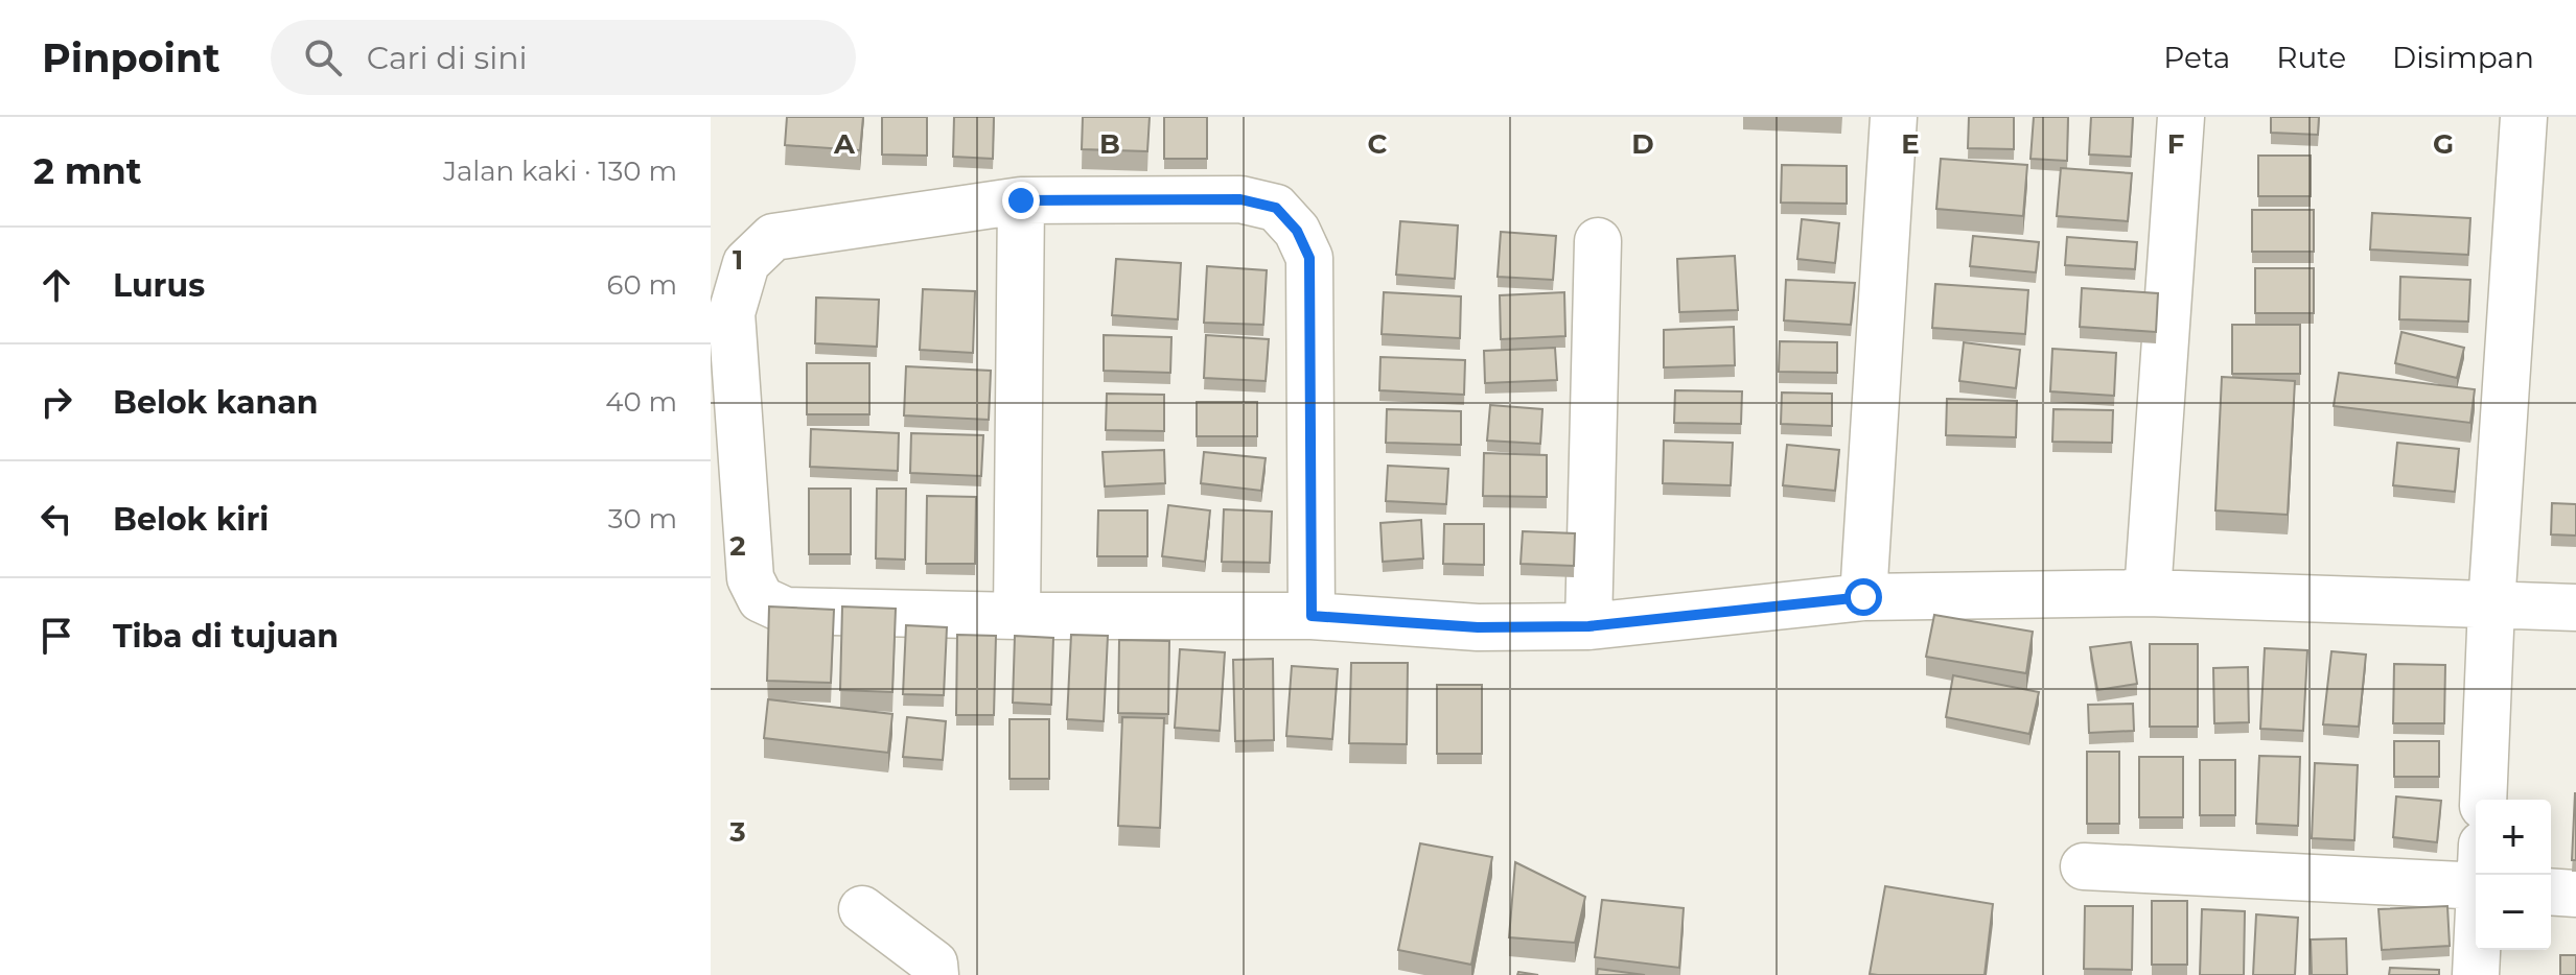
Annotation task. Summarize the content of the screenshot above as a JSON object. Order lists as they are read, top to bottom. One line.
{"page":{"header":"Pinpoint","search":"Cari di sini","nav":["Peta","Rute","Disimpan"],"heading":["2 mnt","Jalan kaki · 130 m"],"list":[["Lurus","60 m"],["Belok kanan","40 m"],["Belok kiri","30 m"],"Tiba di tujuan"],"map_buttons":["+","−"]},"grid":{"columns":["A","B","C","D","E","F","G"],"rows":["1","2","3"]}}
